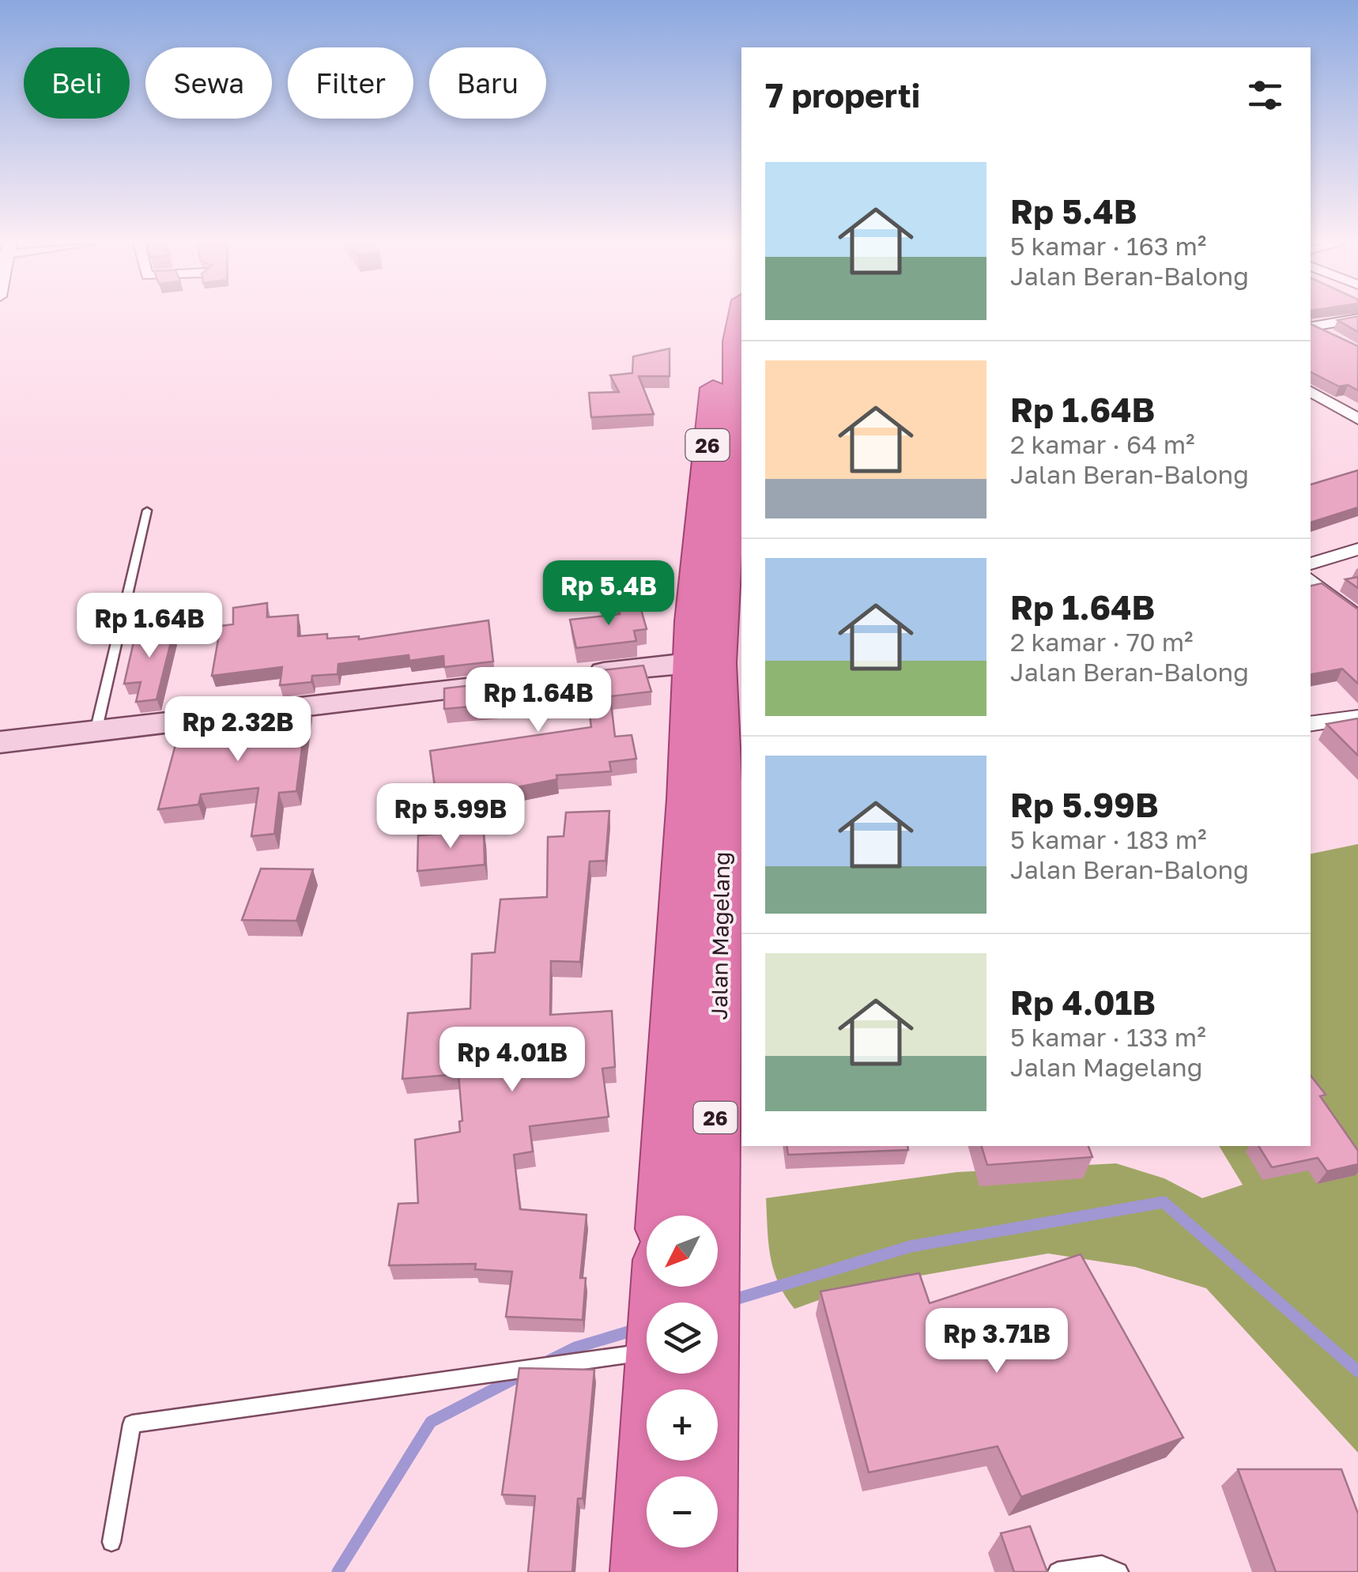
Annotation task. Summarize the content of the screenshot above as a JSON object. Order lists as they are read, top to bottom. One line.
{"streets":{"highway":["26","Jalan Magelang"]},"north":"bottom left","page":{"chip":["Beli","Sewa","Filter","Baru"],"heading":"7 properti","list":[{"name":"Rp 5.4B","note":"5 kamar · 163 m² · Jalan Beran-Balong"},{"name":"Rp 1.64B","note":"2 kamar · 64 m² · Jalan Beran-Balong"},{"name":"Rp 1.64B","note":"2 kamar · 70 m² · Jalan Beran-Balong"},{"name":"Rp 5.99B","note":"5 kamar · 183 m² · Jalan Beran-Balong"},{"name":"Rp 4.01B","note":"5 kamar · 133 m² · Jalan Magelang"}],"price":["Rp 5.4B","Rp 1.64B","Rp 1.64B","Rp 2.32B","Rp 5.99B","Rp 4.01B","Rp 3.71B"],"map_buttons":["+","−"]}}
